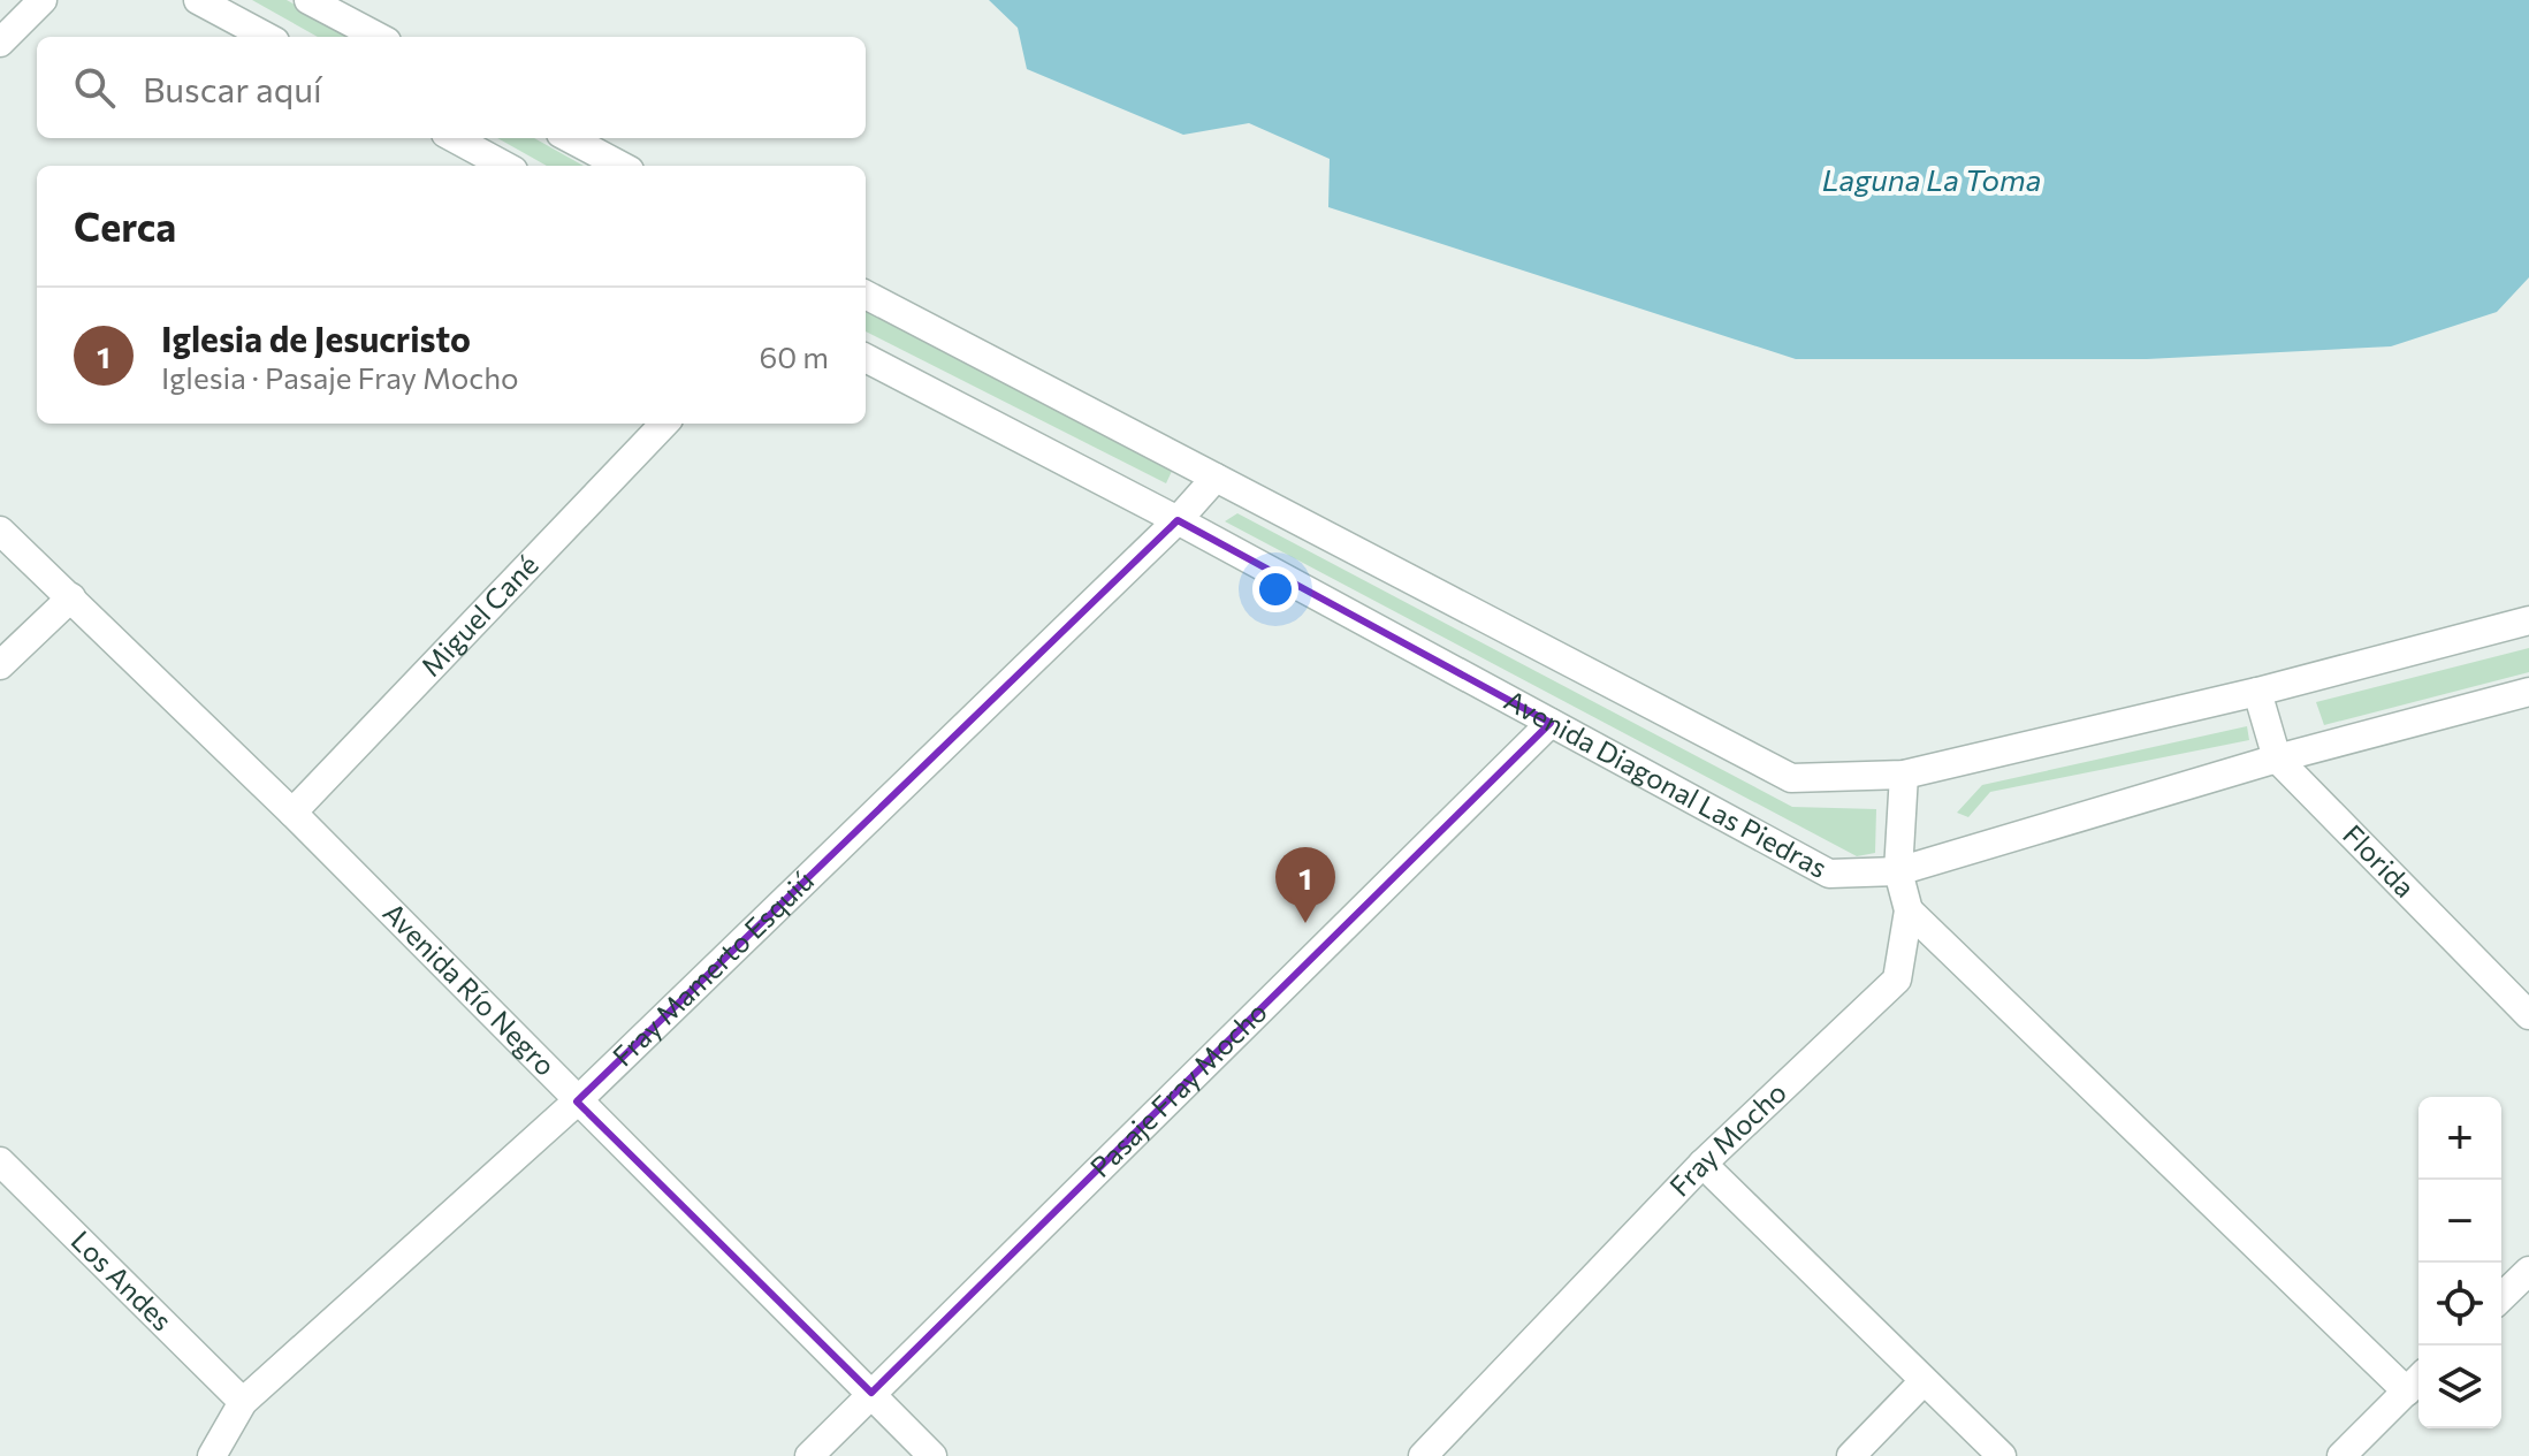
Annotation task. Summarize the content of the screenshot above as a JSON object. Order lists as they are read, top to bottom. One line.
{"streets":{"street":["Miguel Cané","Avenida Diagonal Las Piedras","Florida","Fray Mamerto Esquiú","Avenida Río Negro","Pasaje Fray Mocho","Fray Mocho","Los Andes"]},"crossings":[["Miguel Cané","Avenida Río Negro"],["Avenida Diagonal Las Piedras","Florida"],["Avenida Diagonal Las Piedras","Fray Mamerto Esquiú"],["Avenida Diagonal Las Piedras","Pasaje Fray Mocho"],["Avenida Diagonal Las Piedras","Fray Mocho"],["Fray Mamerto Esquiú","Avenida Río Negro"],["Fray Mamerto Esquiú","Los Andes"],["Avenida Río Negro","Pasaje Fray Mocho"]],"water":["Laguna La Toma"],"page":{"search":"Buscar aquí","heading":"Cerca","list":[{"mark":"1","name":"Iglesia de Jesucristo","note":"Iglesia · Pasaje Fray Mocho","value":"60 m"}],"pins":"1","map_buttons":["+","−"]}}
